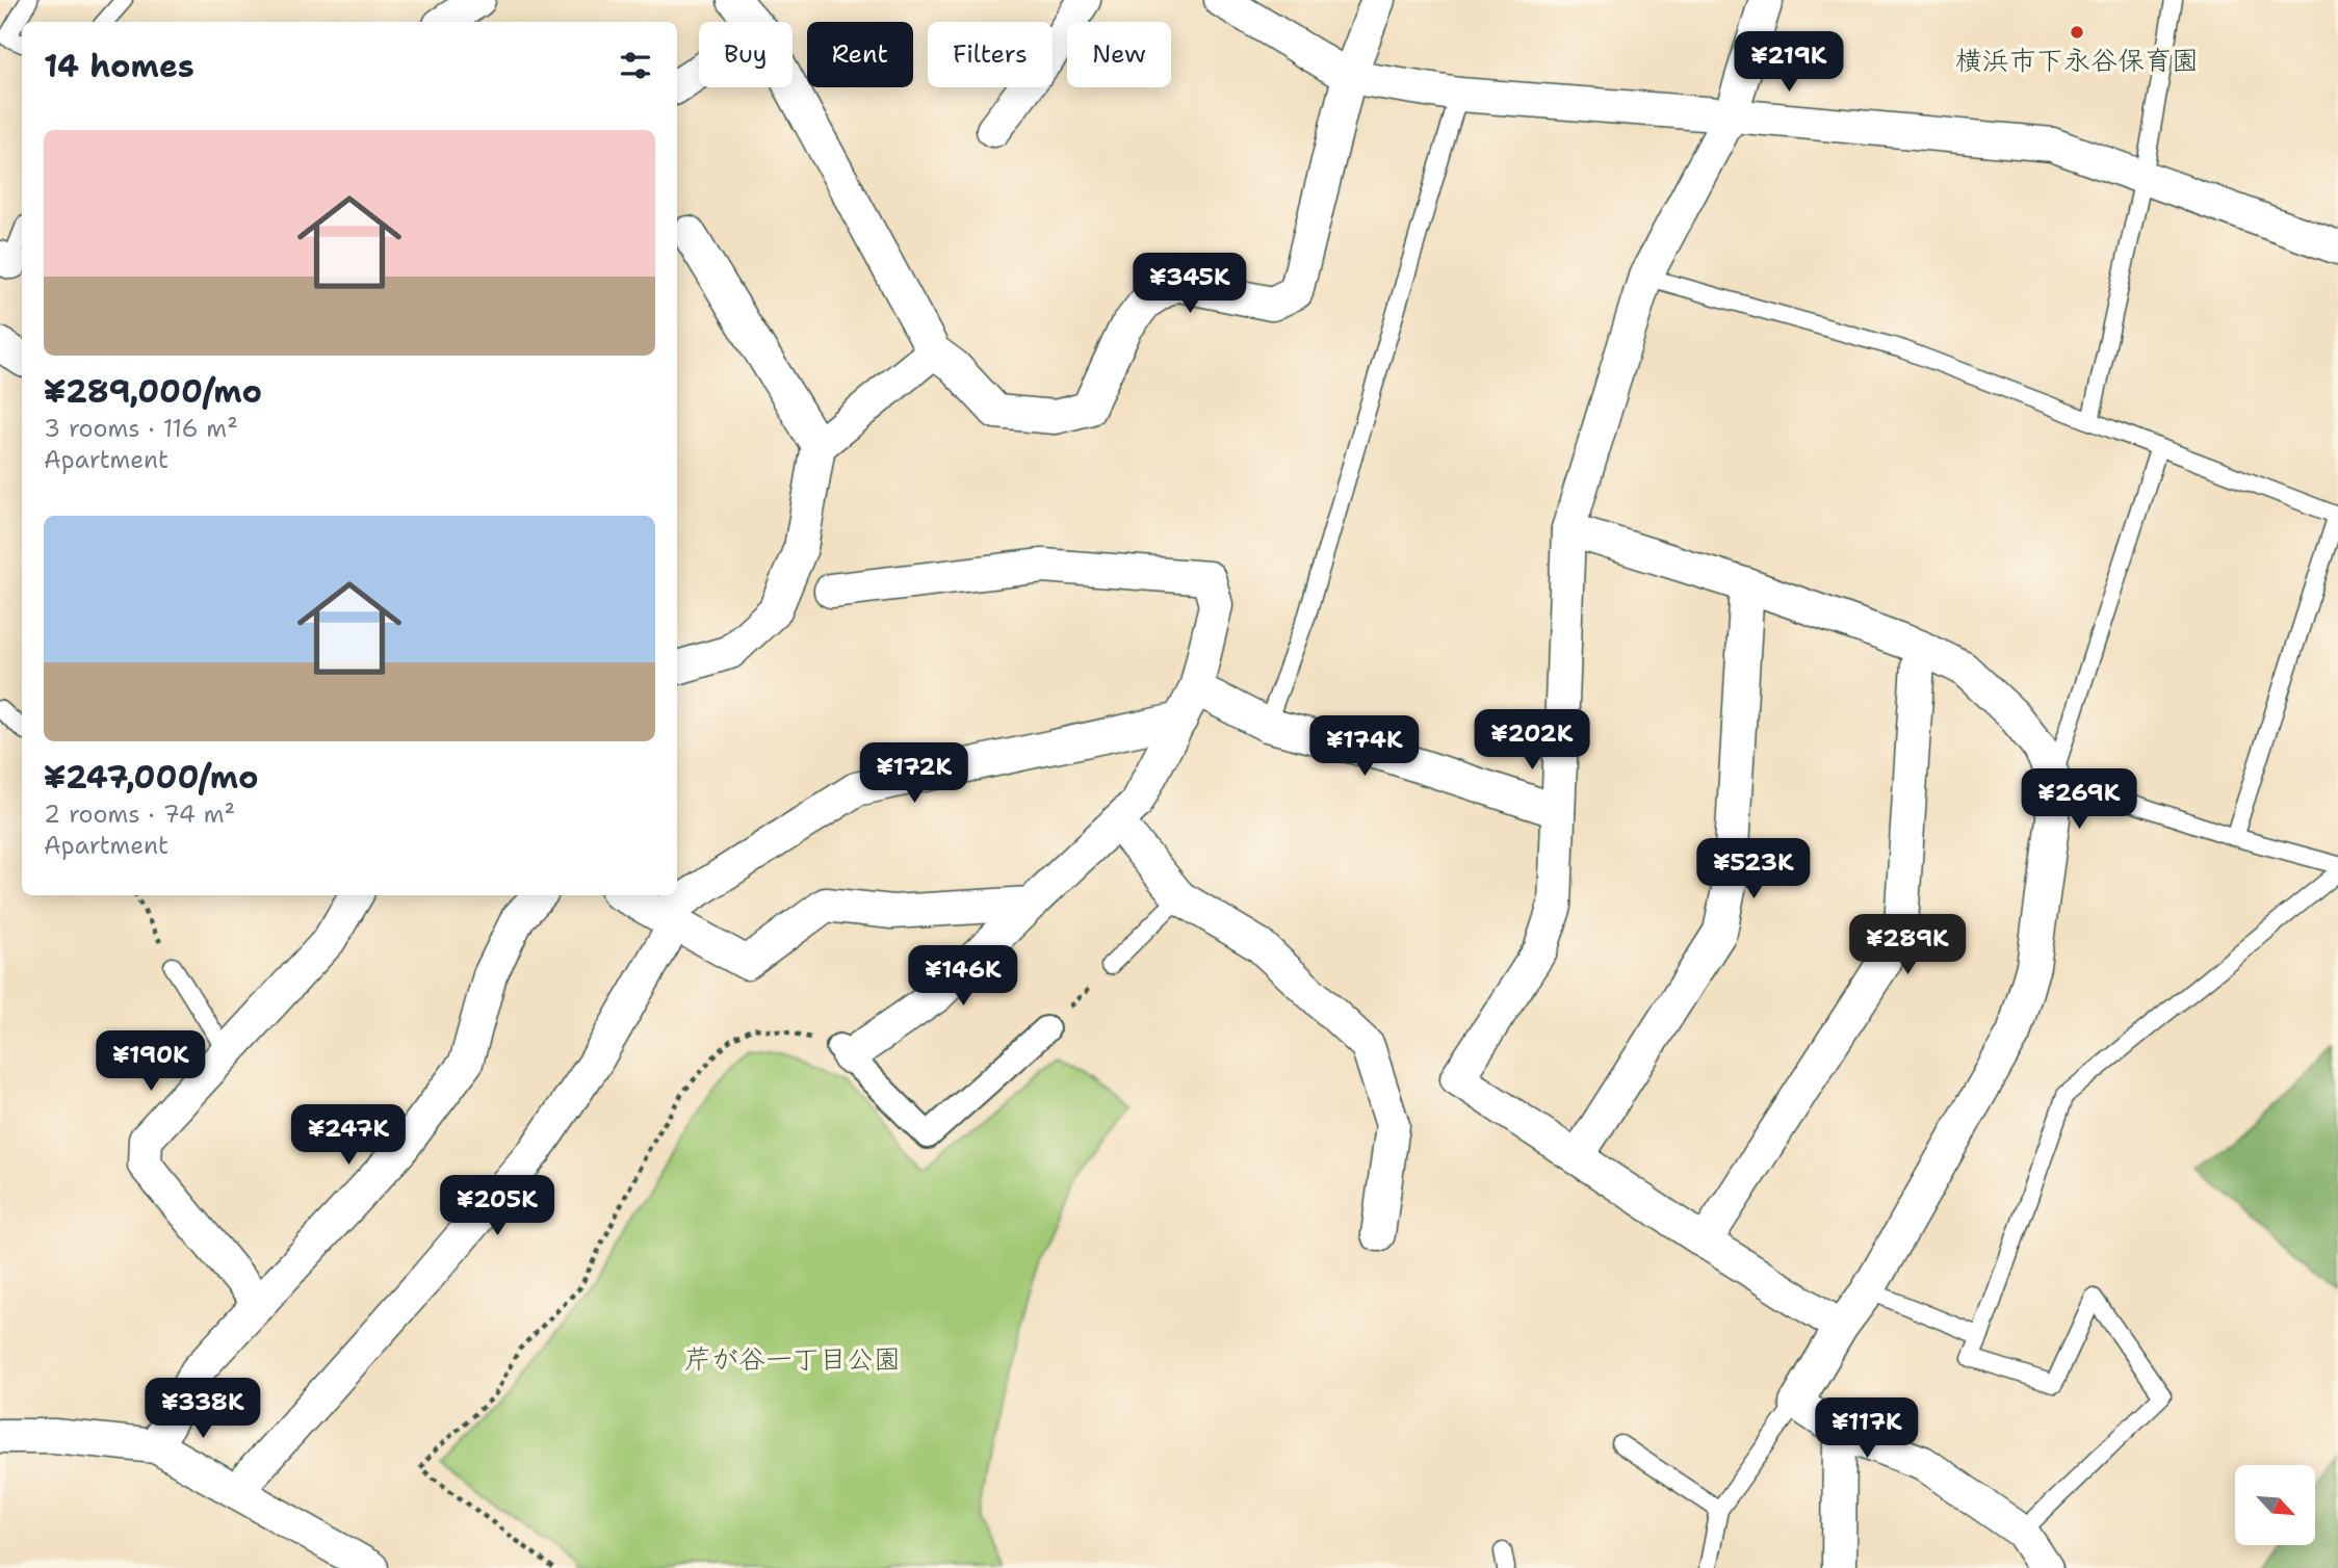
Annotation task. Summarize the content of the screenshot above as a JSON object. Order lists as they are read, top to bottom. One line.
{"parks":["芹が谷一丁目公園"],"places":["横浜市下永谷保育園"],"north":"bottom right","page":{"chip":["Buy","Rent","Filters","New"],"heading":"14 homes","price":["¥219K","¥345K","¥202K","¥174K","¥172K","¥269K","¥523K","¥289K","¥146K","¥190K","¥247K","¥205K","¥338K","¥117K"],"list":[{"name":"¥289,000/mo","note":"3 rooms · 116 m² · Apartment"},{"name":"¥247,000/mo","note":"2 rooms · 74 m² · Apartment"}]}}
